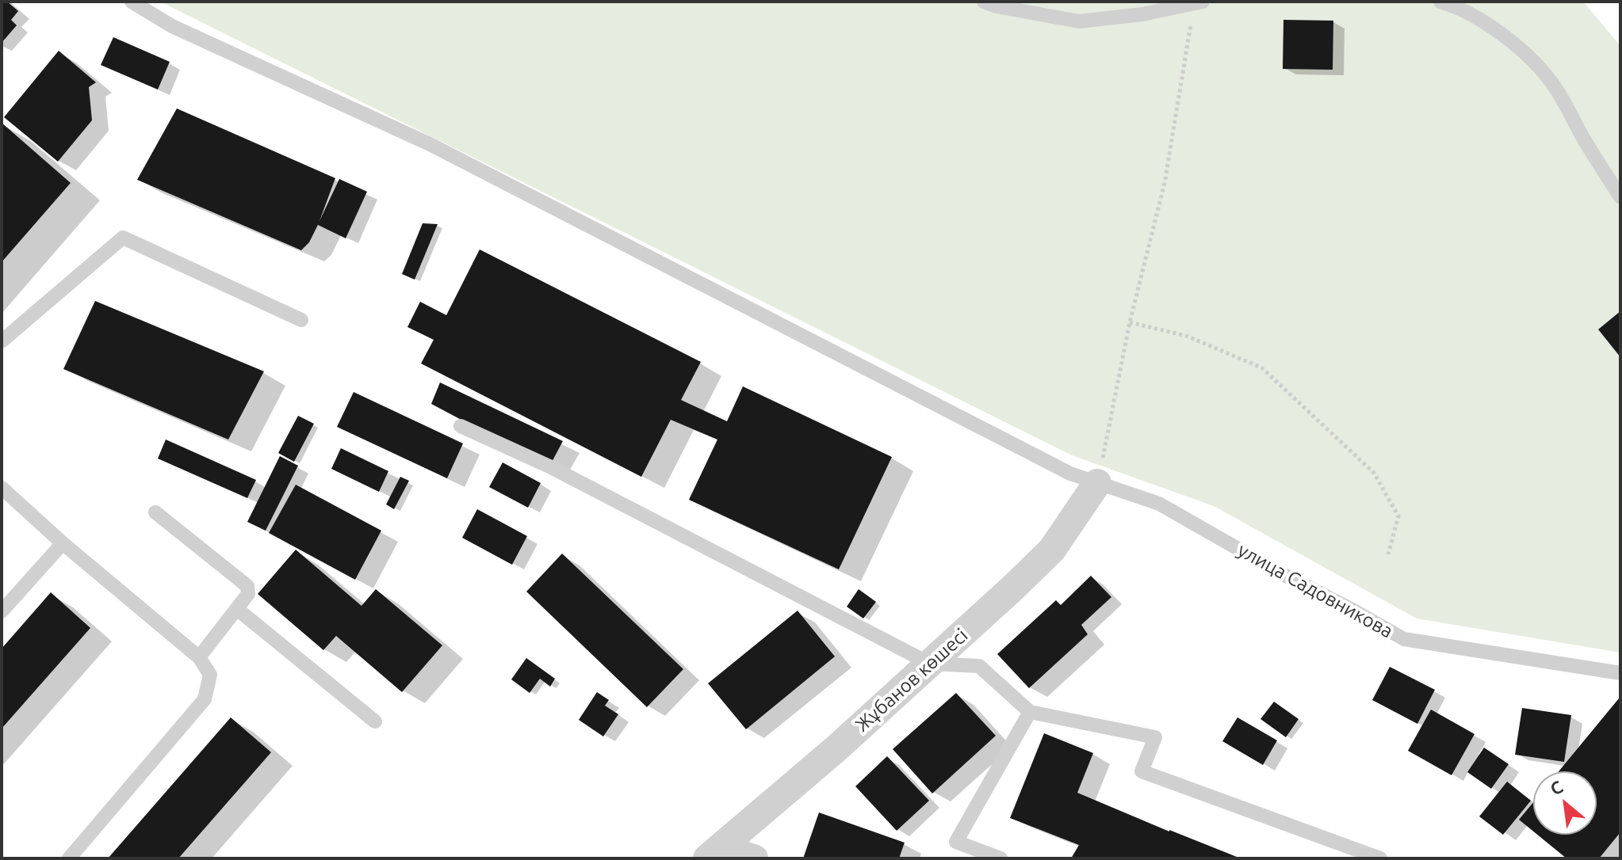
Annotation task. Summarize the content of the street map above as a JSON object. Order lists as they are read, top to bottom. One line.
{"streets":{"street":["Жұбанов көшесі"],"lane":["улица Садовникова"]},"crossings":[["улица Садовникова","Жұбанов көшесі"]],"north":"top left"}
